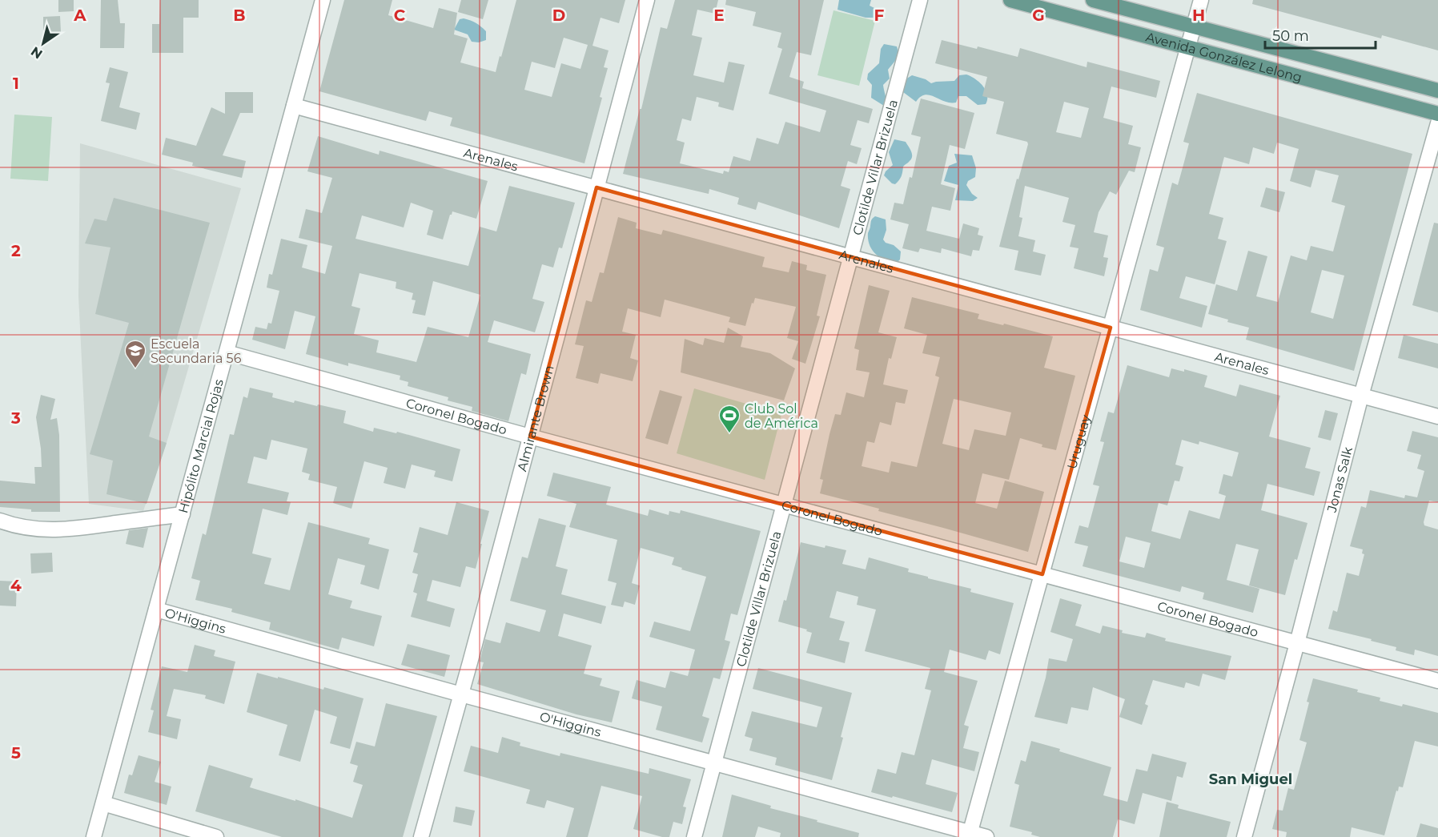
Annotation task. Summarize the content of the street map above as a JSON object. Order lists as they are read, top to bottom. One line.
{"streets":{"main road":["Avenida González Lelong"],"street":["Arenales","Clotilde Villar Brizuela","Coronel Bogado","Almirante Brown","Uruguay","Hipólito Marcial Rojas","Jonas Salk","O'Higgins"]},"crossings":[["Avenida González Lelong","Uruguay"],["Arenales","Clotilde Villar Brizuela"],["Arenales","Almirante Brown"],["Arenales","Uruguay"],["Arenales","Hipólito Marcial Rojas"],["Arenales","Jonas Salk"],["Clotilde Villar Brizuela","Coronel Bogado"],["Clotilde Villar Brizuela","O'Higgins"],["Coronel Bogado","Almirante Brown"],["Coronel Bogado","Uruguay"],["Coronel Bogado","Hipólito Marcial Rojas"],["Coronel Bogado","Jonas Salk"],["Almirante Brown","O'Higgins"],["Uruguay","O'Higgins"],["Hipólito Marcial Rojas","O'Higgins"]],"districts":["San Miguel"],"places":{"school or university":["Escuela Secundaria 56"],"sports":["Club Sol de América"]},"scale_bar":"50 m","north":"bottom left","grid":{"columns":["A","B","C","D","E","F","G","H"],"rows":["1","2","3","4","5"]}}
